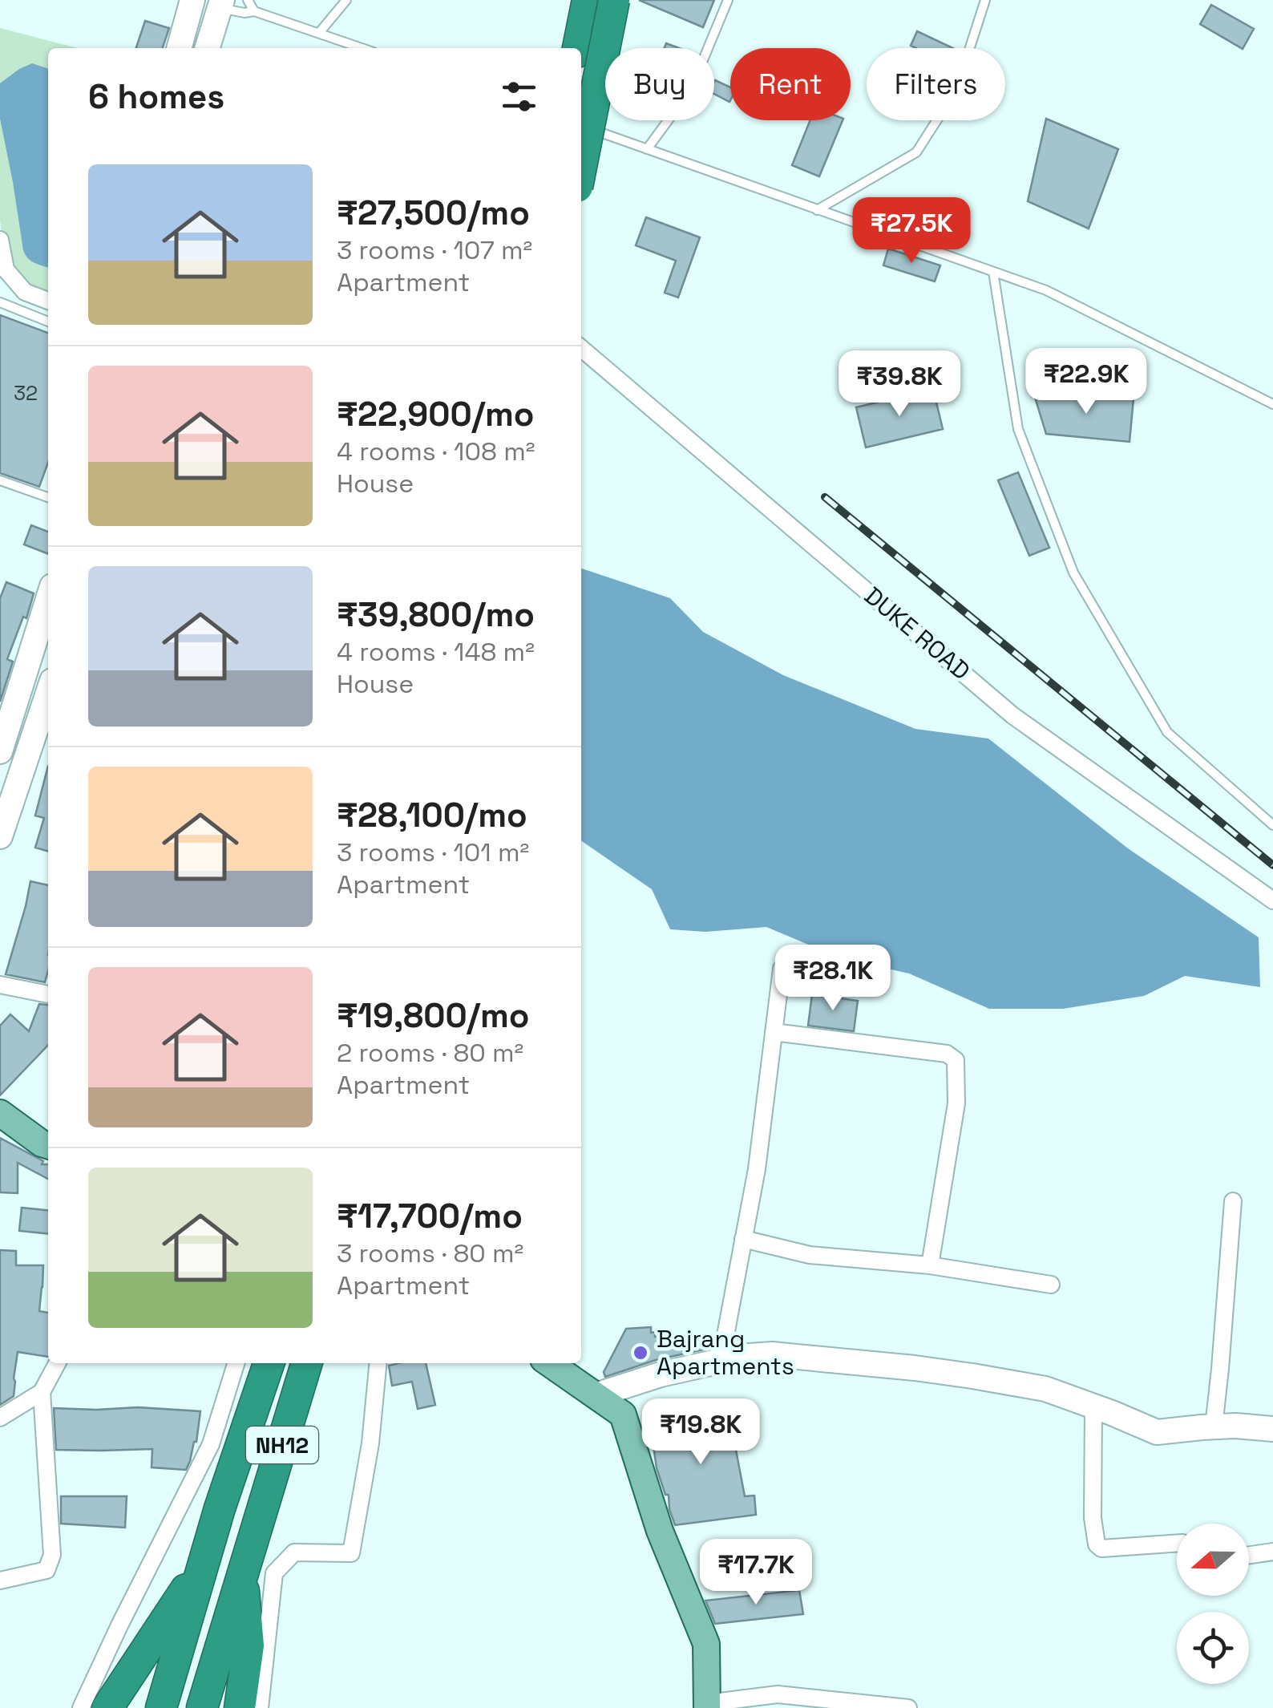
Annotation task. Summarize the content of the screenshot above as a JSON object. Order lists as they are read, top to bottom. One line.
{"streets":{"highway":["NH12"],"street":["DUKE ROAD"]},"places":["Bajrang Apartments"],"house_numbers":["32"],"north":"left","page":{"chip":["Buy","Rent","Filters"],"heading":"6 homes","list":[{"name":"₹27,500/mo","note":"3 rooms · 107 m² · Apartment"},{"name":"₹22,900/mo","note":"4 rooms · 108 m² · House"},{"name":"₹39,800/mo","note":"4 rooms · 148 m² · House"},{"name":"₹28,100/mo","note":"3 rooms · 101 m² · Apartment"},{"name":"₹19,800/mo","note":"2 rooms · 80 m² · Apartment"},{"name":"₹17,700/mo","note":"3 rooms · 80 m² · Apartment"}],"price":["₹27.5K","₹22.9K","₹39.8K","₹28.1K","₹19.8K","₹17.7K"]}}
